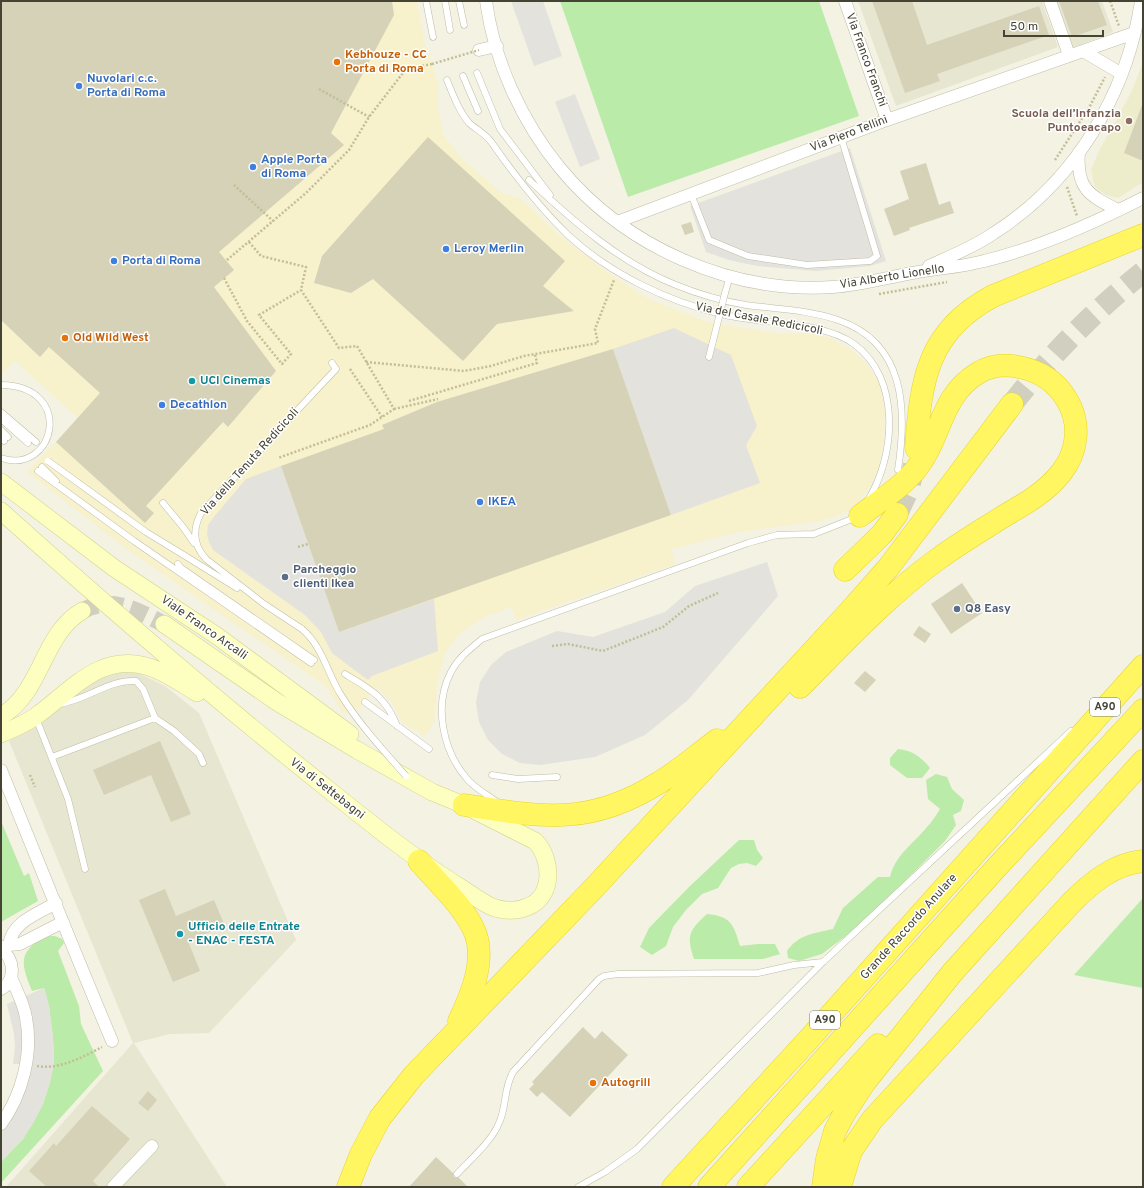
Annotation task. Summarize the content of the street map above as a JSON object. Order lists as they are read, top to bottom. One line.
{"streets":{"highway":["A90","Grande Raccordo Anulare"],"main road":["Viale Franco Arcalli","Via di Settebagni"],"street":["Via Franco Franchi","Via Piero Tellini","Via Alberto Lionello"],"lane":["Via del Casale Redicicoli","Via della Tenuta Redicicoli"]},"crossings":[["Via Franco Franchi","Via Piero Tellini"],["Via Piero Tellini","Via Alberto Lionello"]],"places":["Kebhouze - CC Porta di Roma","Nuvolari c.c. Porta di Roma","Scuola dell’Infanzia Puntoeacapo","Apple Porta di Roma","Leroy Merlin","Porta di Roma","Old Wild West","UCI Cinemas","Decathlon","IKEA","Parcheggio clienti Ikea","Q8 Easy","Ufficio delle Entrate - ENAC - FESTA","Autogrill"],"scale_bar":"50 m"}
